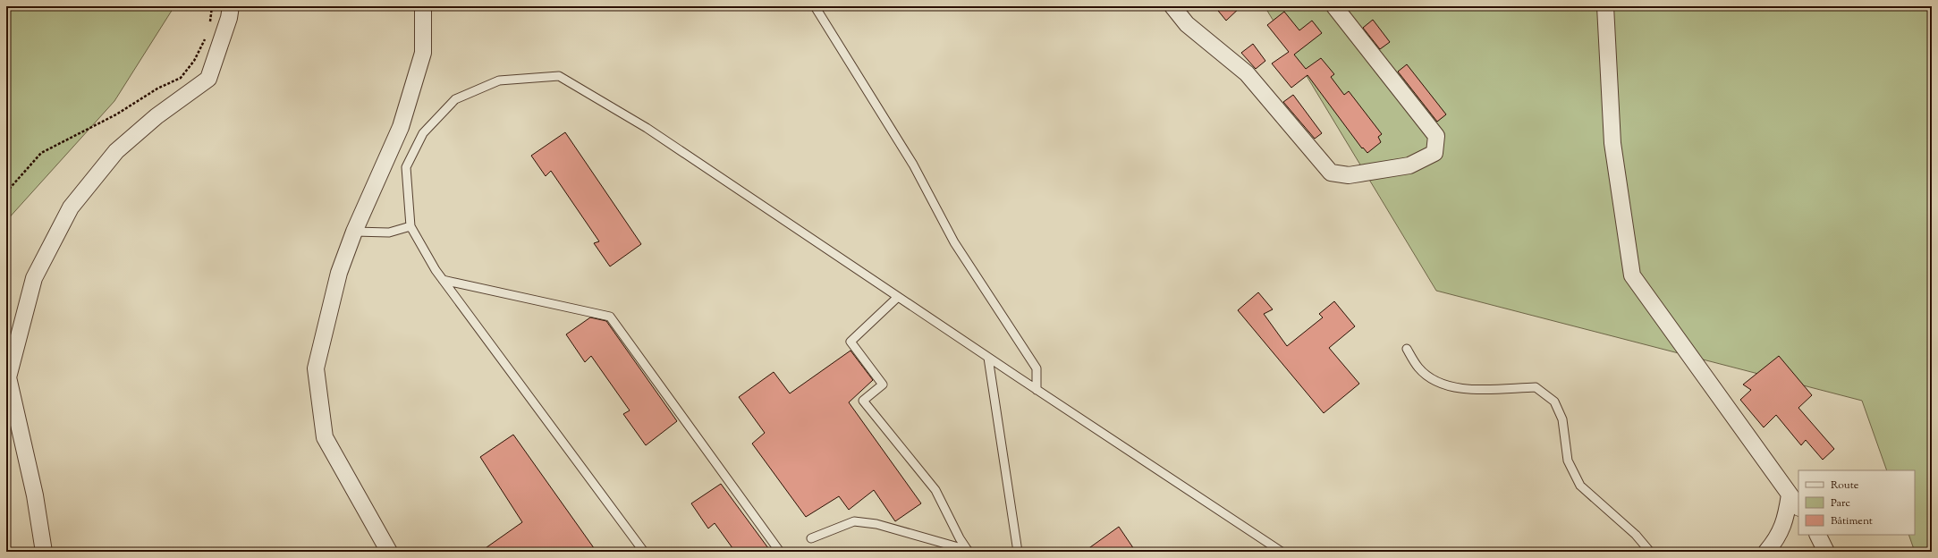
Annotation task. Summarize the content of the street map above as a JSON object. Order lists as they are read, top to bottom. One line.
{"legend":["Route","Parc","Bâtiment"]}
